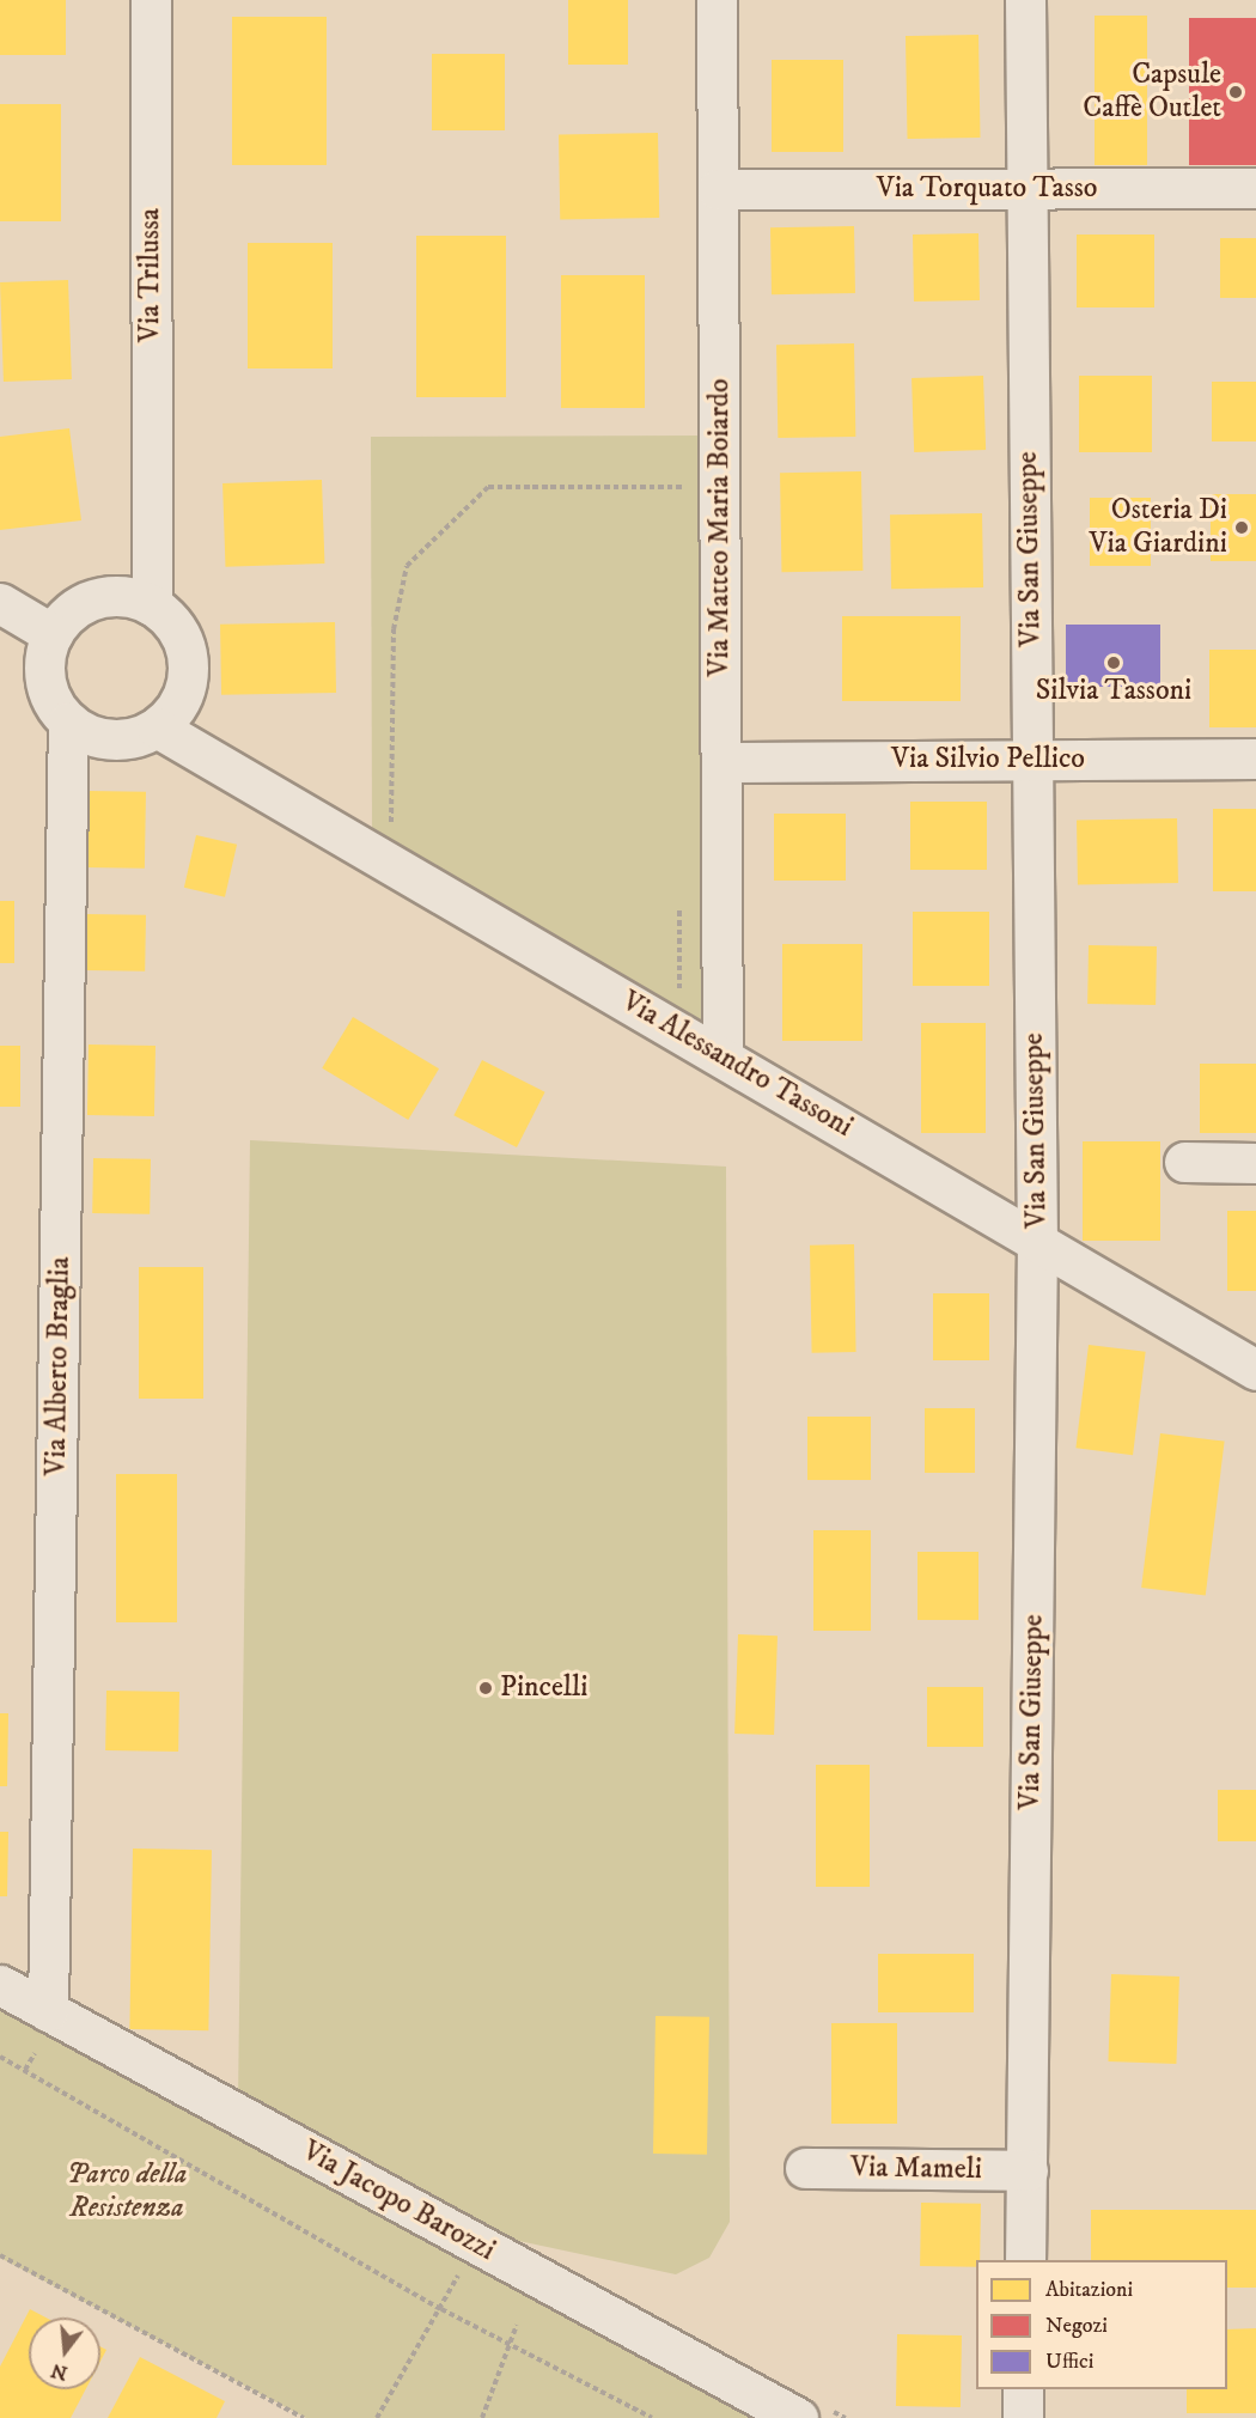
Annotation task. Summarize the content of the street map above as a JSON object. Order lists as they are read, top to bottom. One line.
{"streets":{"street":["Via Torquato Tasso","Via Trilussa","Via Matteo Maria Boiardo","Via San Giuseppe","Via Silvio Pellico","Via Alessandro Tassoni","Via Alberto Braglia","Via Mameli","Via Jacopo Barozzi"]},"crossings":[["Via Torquato Tasso","Via Matteo Maria Boiardo"],["Via Torquato Tasso","Via San Giuseppe"],["Via Trilussa","Via Alessandro Tassoni"],["Via Trilussa","Via Alberto Braglia"],["Via Matteo Maria Boiardo","Via Silvio Pellico"],["Via Matteo Maria Boiardo","Via Alessandro Tassoni"],["Via San Giuseppe","Via Silvio Pellico"],["Via San Giuseppe","Via Alessandro Tassoni"],["Via San Giuseppe","Via Mameli"],["Via Alessandro Tassoni","Via Alberto Braglia"],["Via Alberto Braglia","Via Jacopo Barozzi"]],"parks":["Parco della Resistenza"],"places":["Capsule Caffè Outlet","Osteria Di Via Giardini","Silvia Tassoni","Pincelli"],"legend":["Abitazioni","Negozi","Uffici"],"north":"bottom"}
